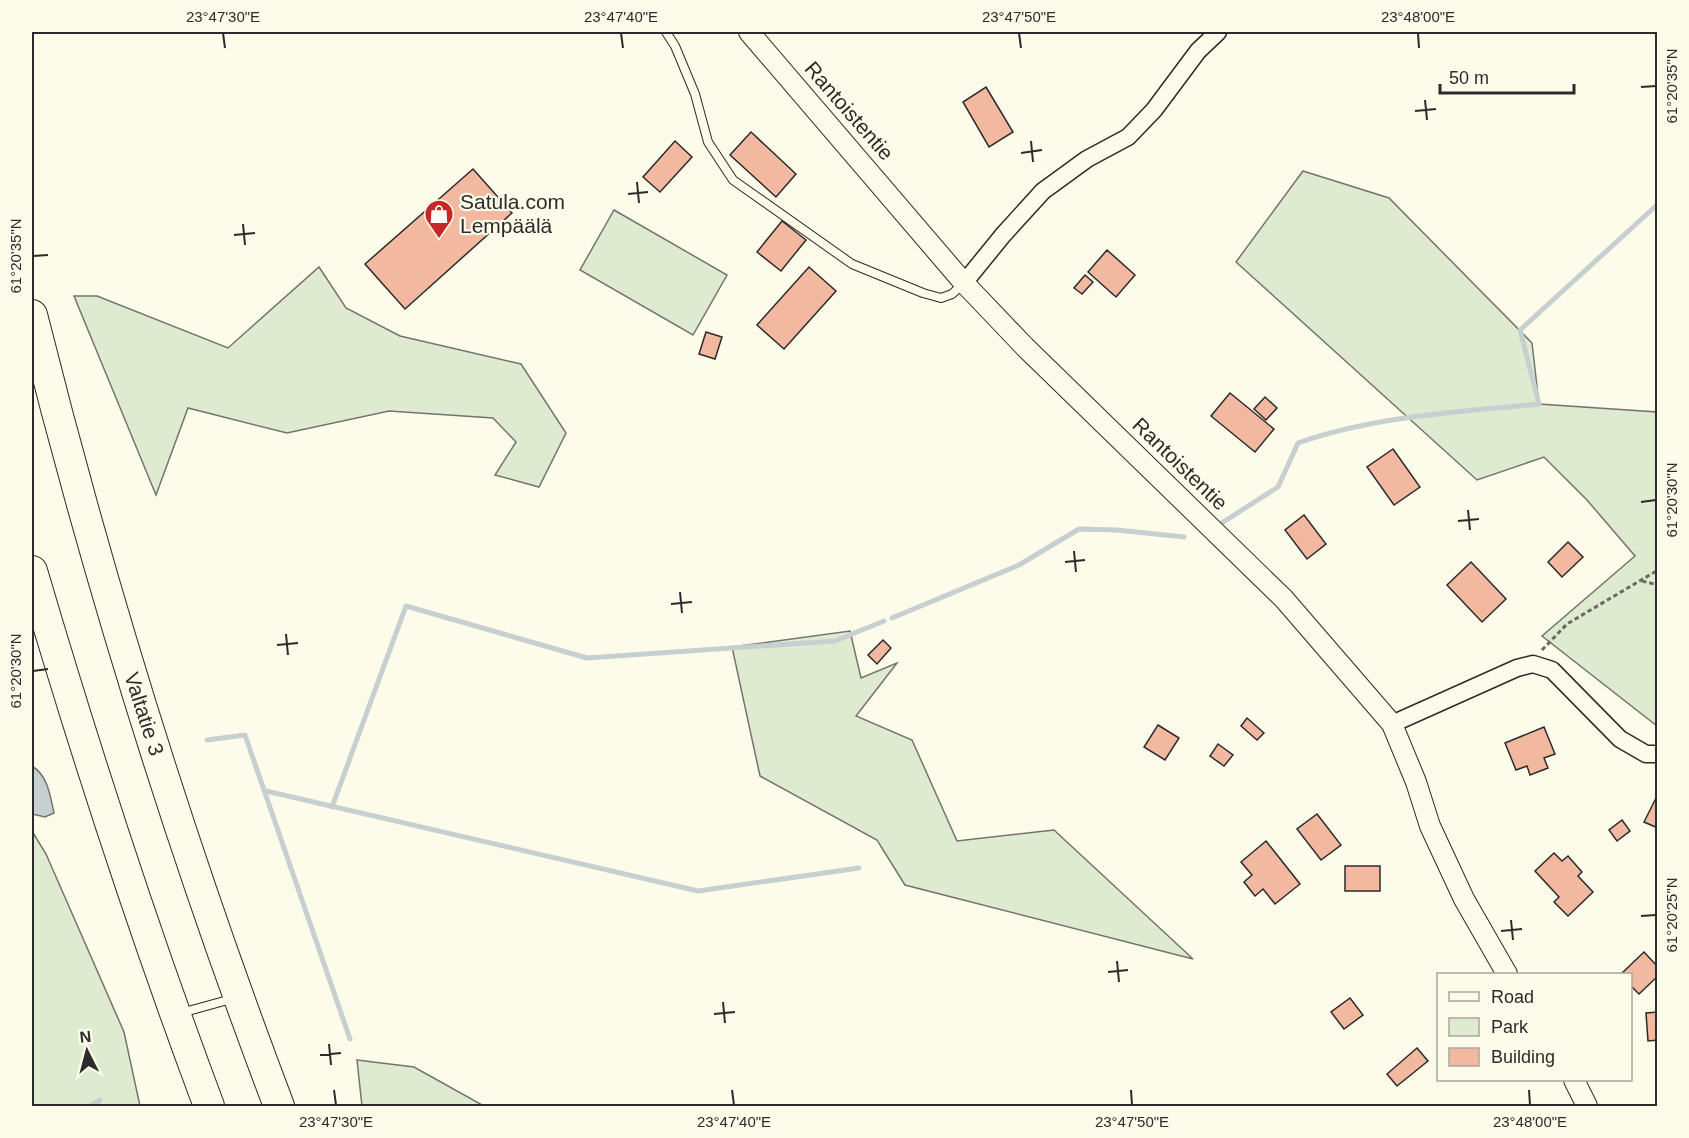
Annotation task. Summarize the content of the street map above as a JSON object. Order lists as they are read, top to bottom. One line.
{"streets":{"highway":["Valtatie 3"],"street":["Rantoistentie"]},"places":{"shop":["Satula.com Lempäälä"]},"legend":["Road","Park","Building"],"scale_bar":"50 m","north":"top","coordinates":["23°47'30\"E","23°47'40\"E","23°47'50\"E","23°48'00\"E","61°20'35\"N","61°20'30\"N","61°20'25\"N"]}
